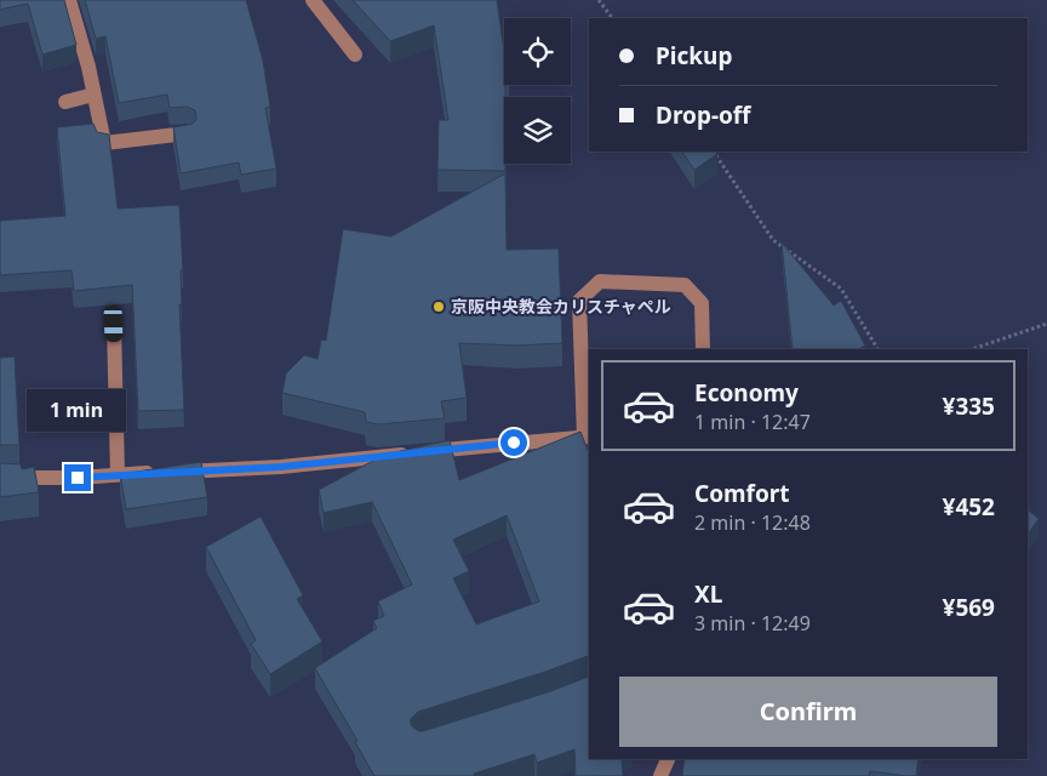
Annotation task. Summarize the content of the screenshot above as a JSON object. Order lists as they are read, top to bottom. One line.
{"places":["京阪中央教会カリスチャペル"],"page":{"banner":["Pickup","Drop-off"],"list":[{"name":"Economy","note":"1 min · 12:47","value":"¥335"},{"name":"Comfort","note":"2 min · 12:48","value":"¥452"},{"name":"XL","note":"3 min · 12:49","value":"¥569"}],"bubble":"1 min","buttons":"Confirm"}}
